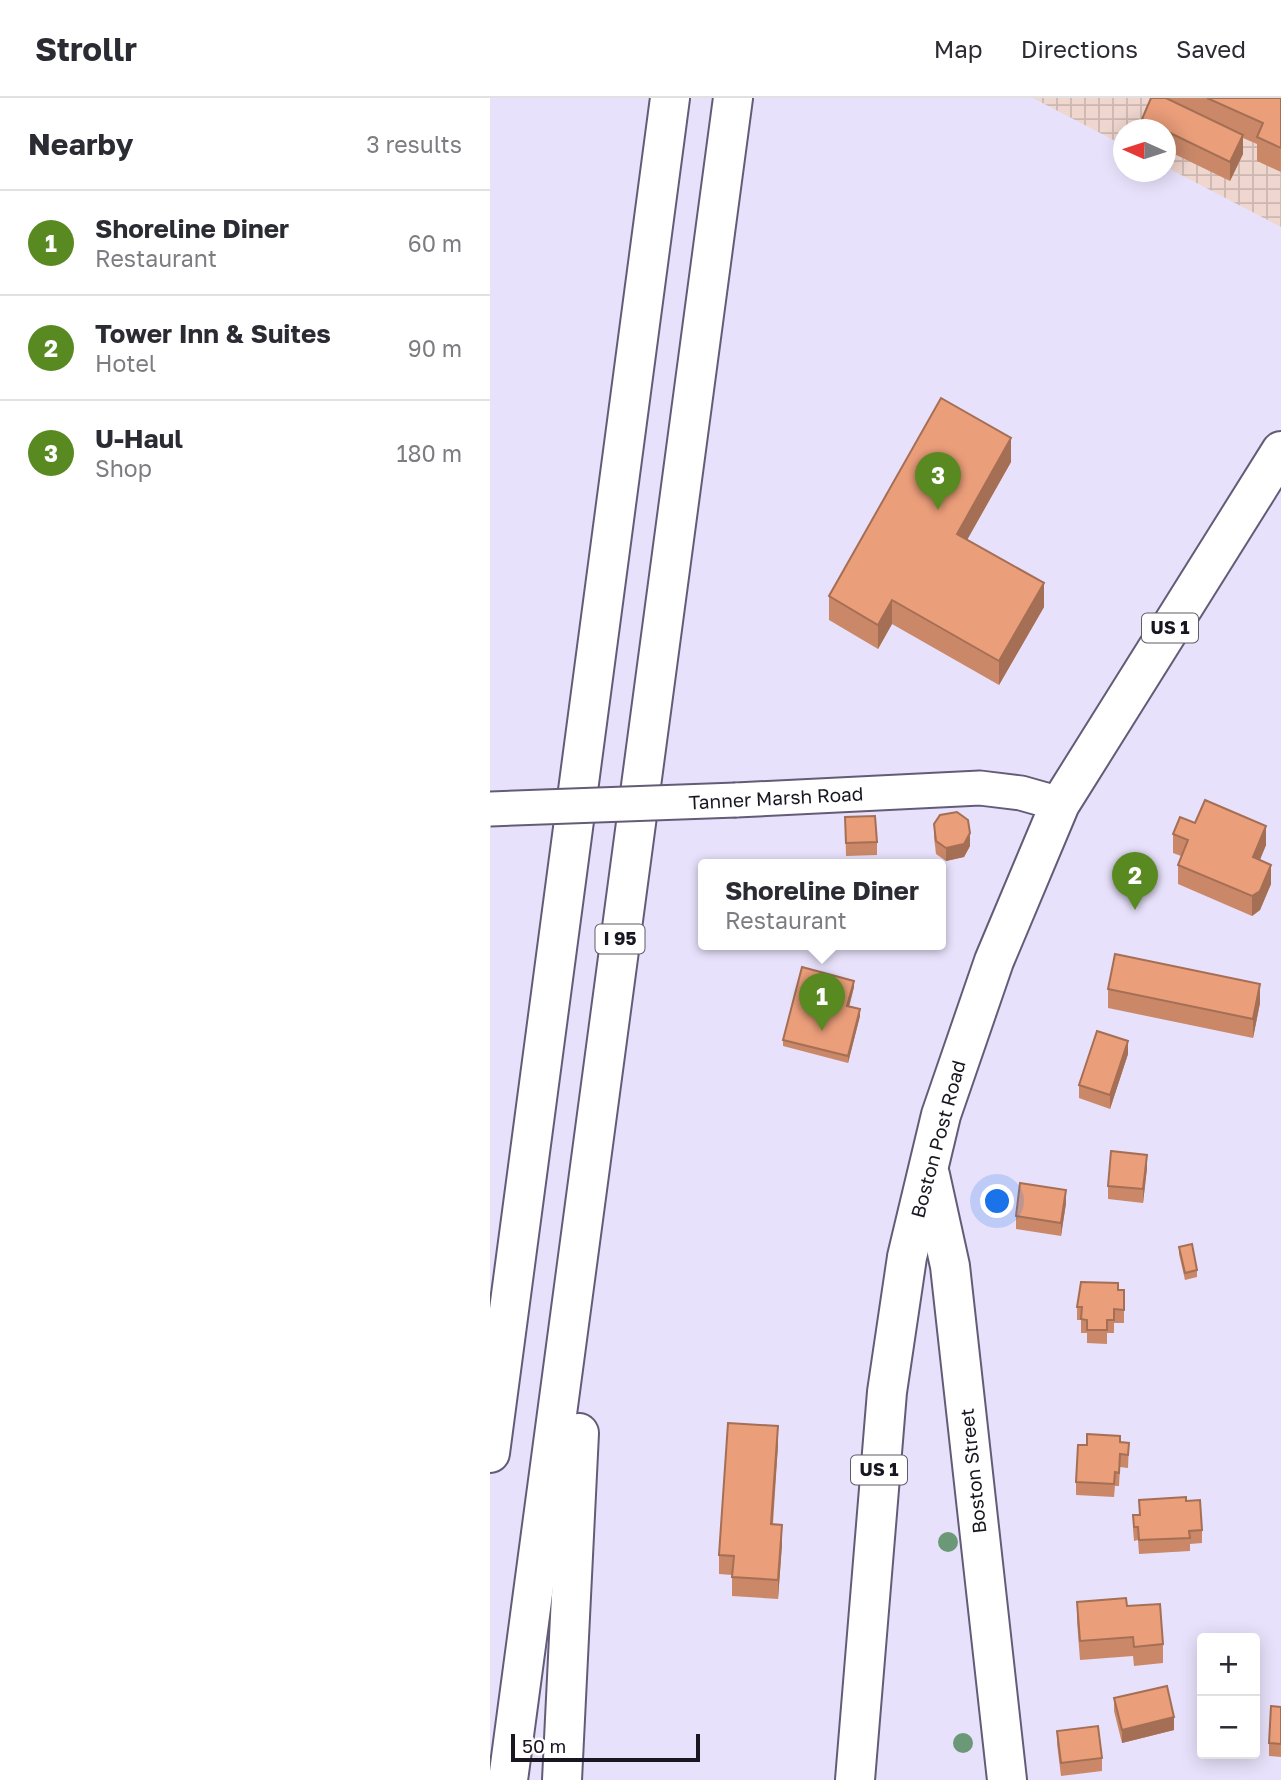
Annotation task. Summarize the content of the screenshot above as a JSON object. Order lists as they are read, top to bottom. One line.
{"streets":{"main road":["US 1","I 95","Boston Post Road","Boston Street"],"street":["Tanner Marsh Road"]},"crossings":[["Tanner Marsh Road","Boston Post Road"],["Boston Post Road","Boston Street"]],"scale_bar":"50 m","north":"left","page":{"header":"Strollr","nav":["Map","Directions","Saved"],"heading":["Nearby","3 results"],"list":[{"mark":"1","name":"Shoreline Diner","note":"Restaurant","value":"60 m"},{"mark":"2","name":"Tower Inn & Suites","note":"Hotel","value":"90 m"},{"mark":"3","name":"U-Haul","note":"Shop","value":"180 m"}],"pins":["3","2","1"],"popup":["Shoreline Diner","Restaurant"],"map_buttons":["+","−"],"scale":"50 m"}}
